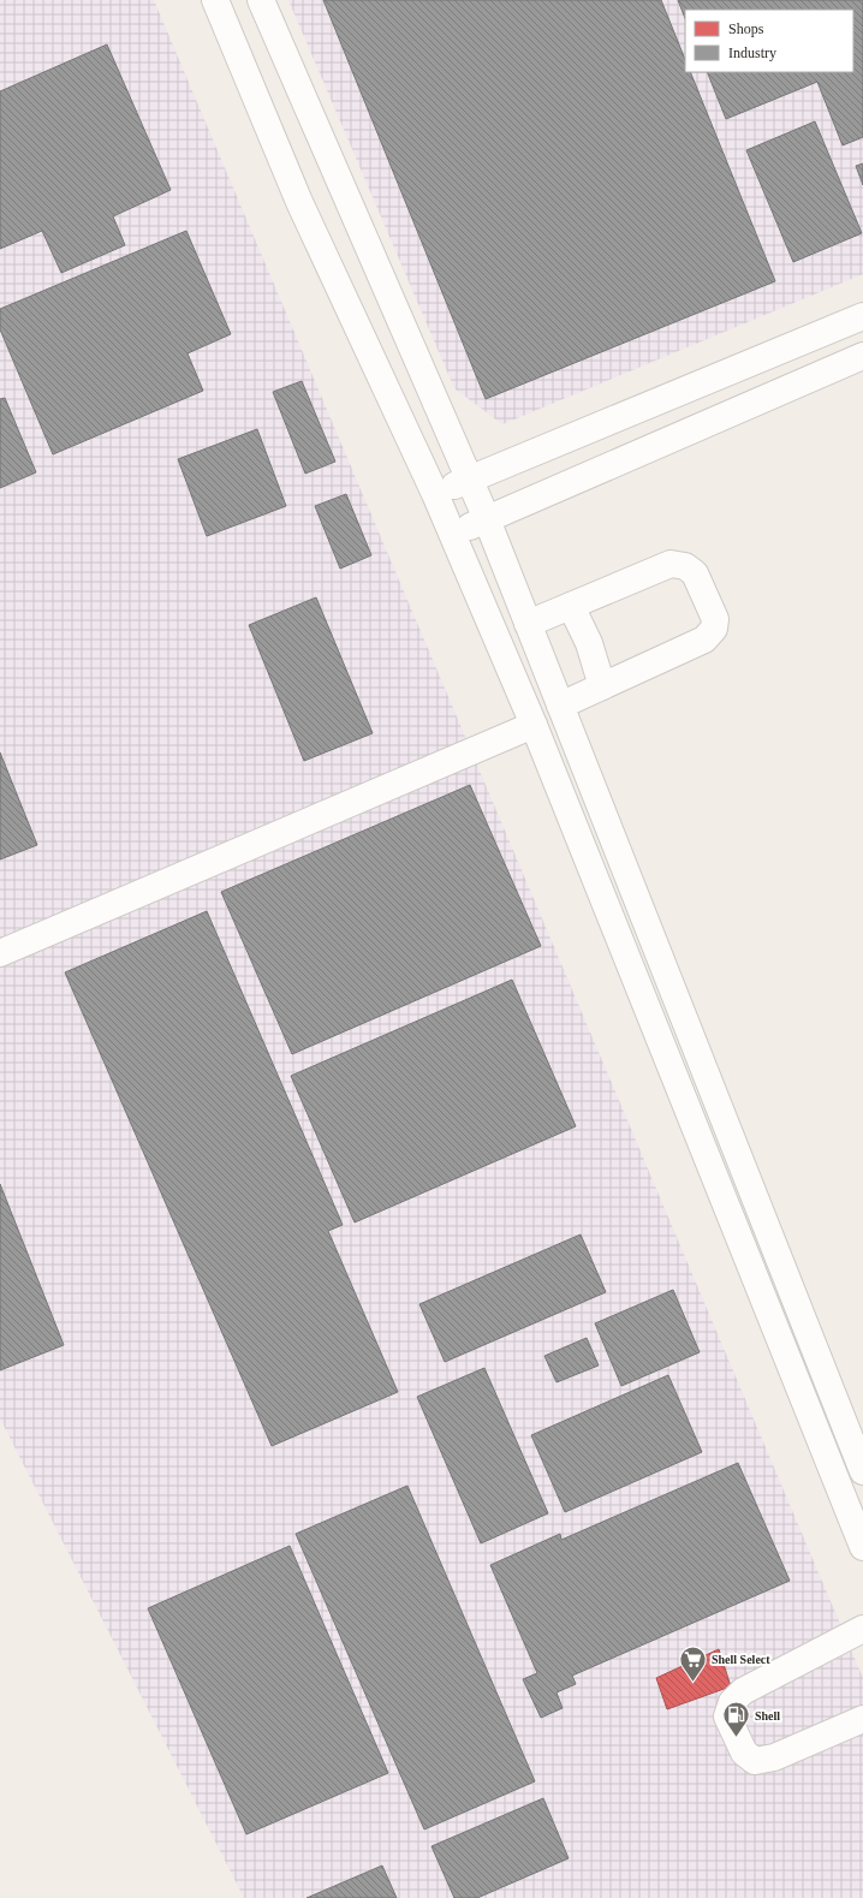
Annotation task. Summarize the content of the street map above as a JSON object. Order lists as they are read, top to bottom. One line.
{"places":{"supermarket":["Shell Select"],"fuel station":["Shell"]},"legend":["Shops","Industry"]}
